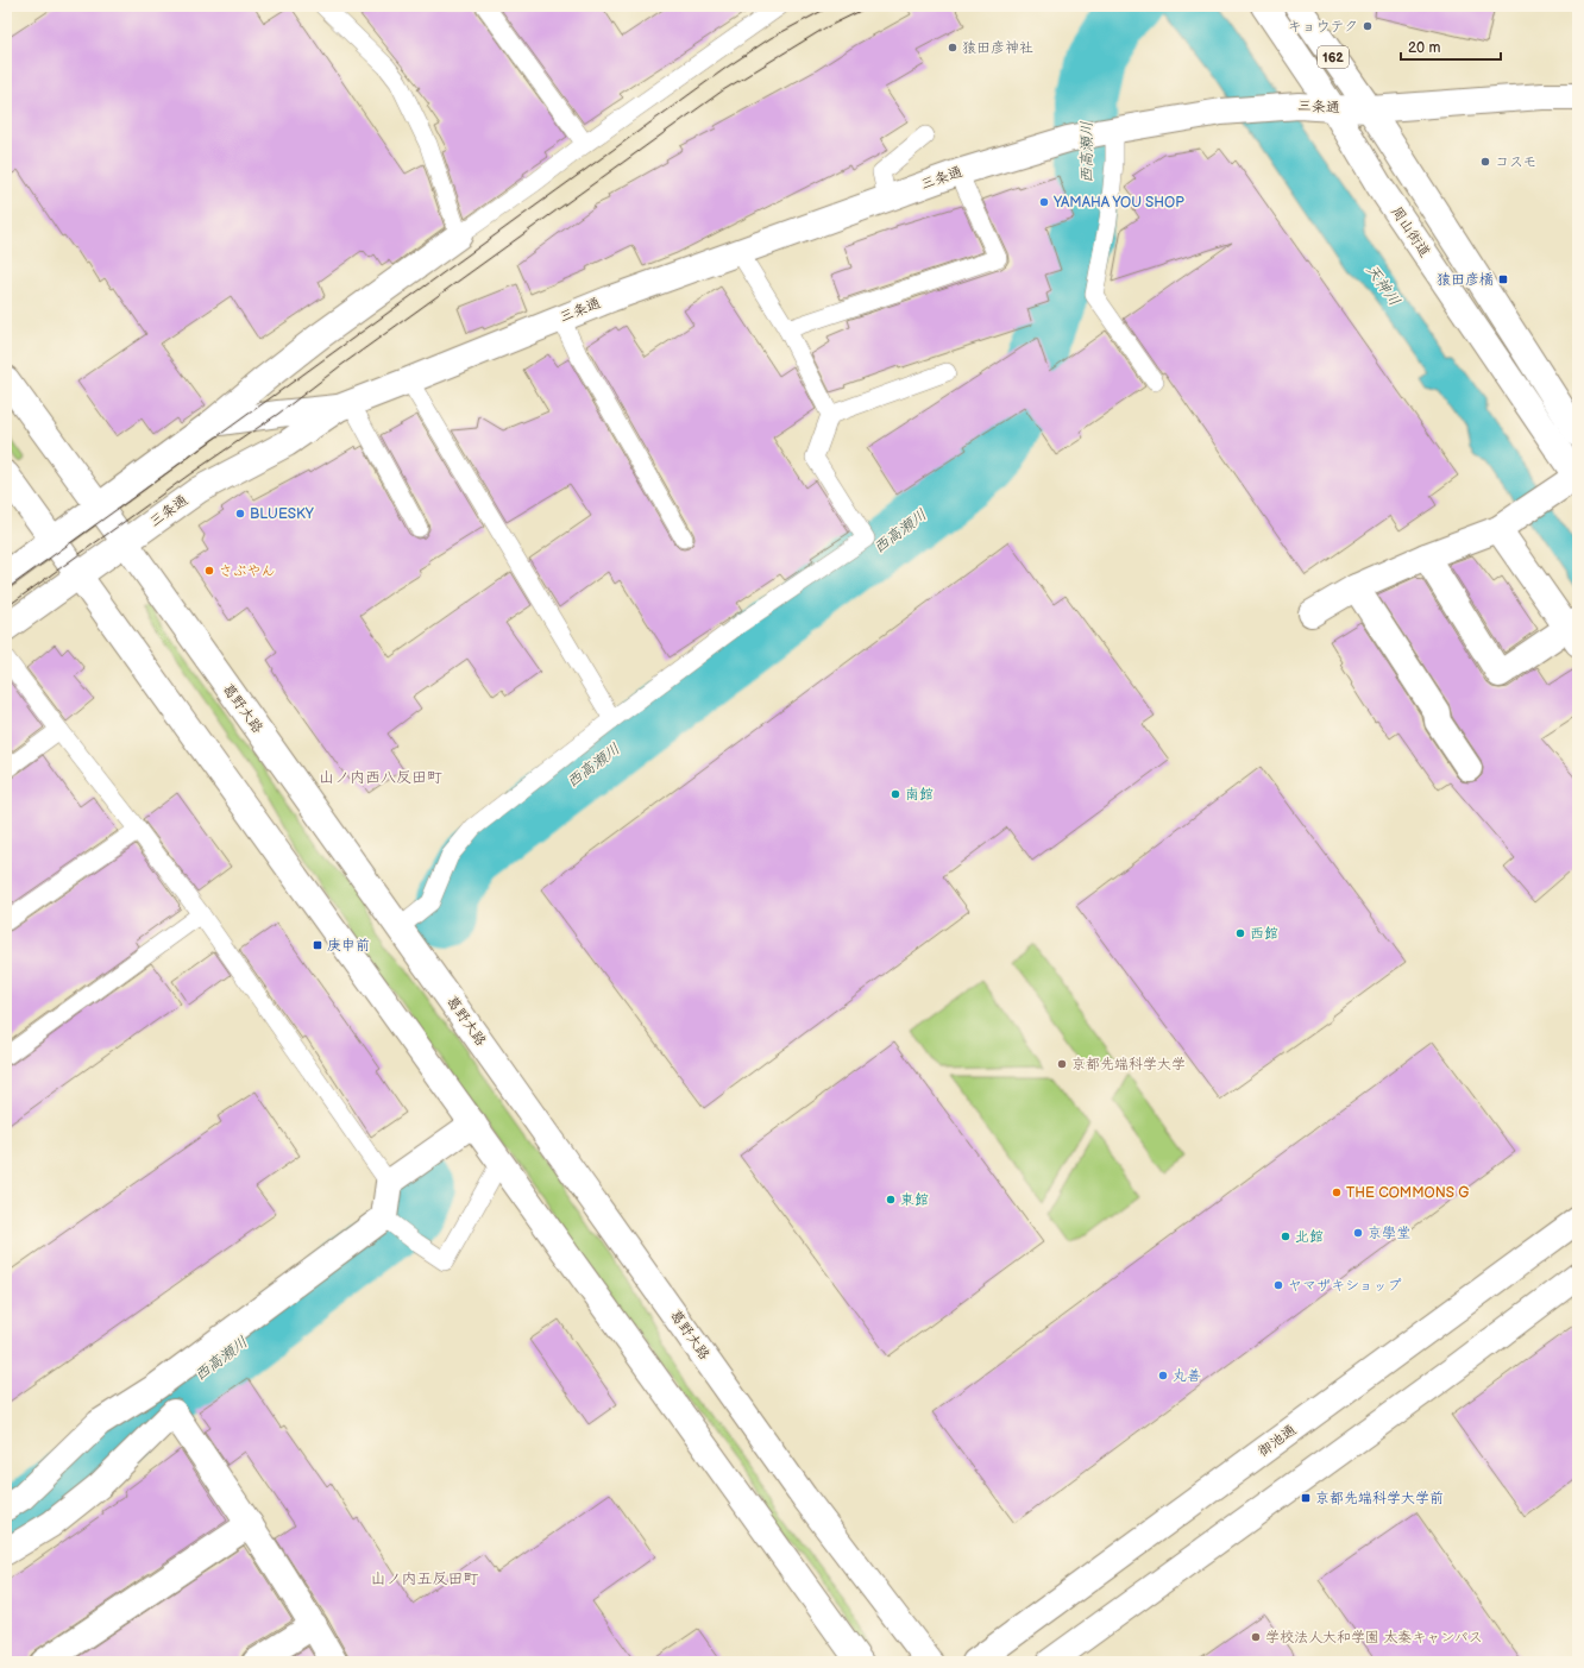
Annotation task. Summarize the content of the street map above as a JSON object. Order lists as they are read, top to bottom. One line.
{"streets":{"main road":["162","三条通","周山街道","葛野大路","御池通"]},"crossings":[["162","三条通"],["三条通","周山街道"],["三条通","葛野大路"]],"districts":["山ノ内西八反田町","山ノ内五反田町"],"water":["西高瀬川","天神川"],"places":{"other":["キョウテク","猿田彦神社","コスモ","YAMAHA YOU SHOP","BLUESKY","さぶやん","南館","西館","京都先端科学大学","THE COMMONS G","東館","京學堂","北館","ヤマザキショップ","丸善","学校法人大和学園 太秦キャンパス"],"transit":["猿田彦橋","庚申前","京都先端科学大学前"]},"scale_bar":"20 m"}
